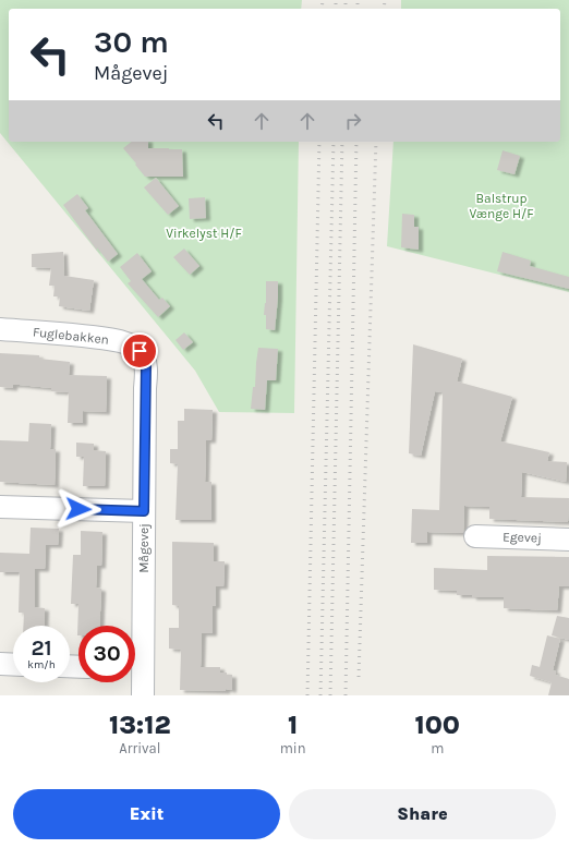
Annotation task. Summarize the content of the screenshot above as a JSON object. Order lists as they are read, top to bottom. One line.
{"streets":{"street":["Fuglebakken","Egevej","Mågevej"]},"crossings":[["Fuglebakken","Mågevej"]],"parks":["Balstrup Vænge H/F","Virkelyst H/F"],"page":{"turn":["30 m","Mågevej"],"speed":"21 km/h","limit":"30","eta":["13:12","Arrival","1","min","100","m"],"buttons":["Exit","Share"]}}
